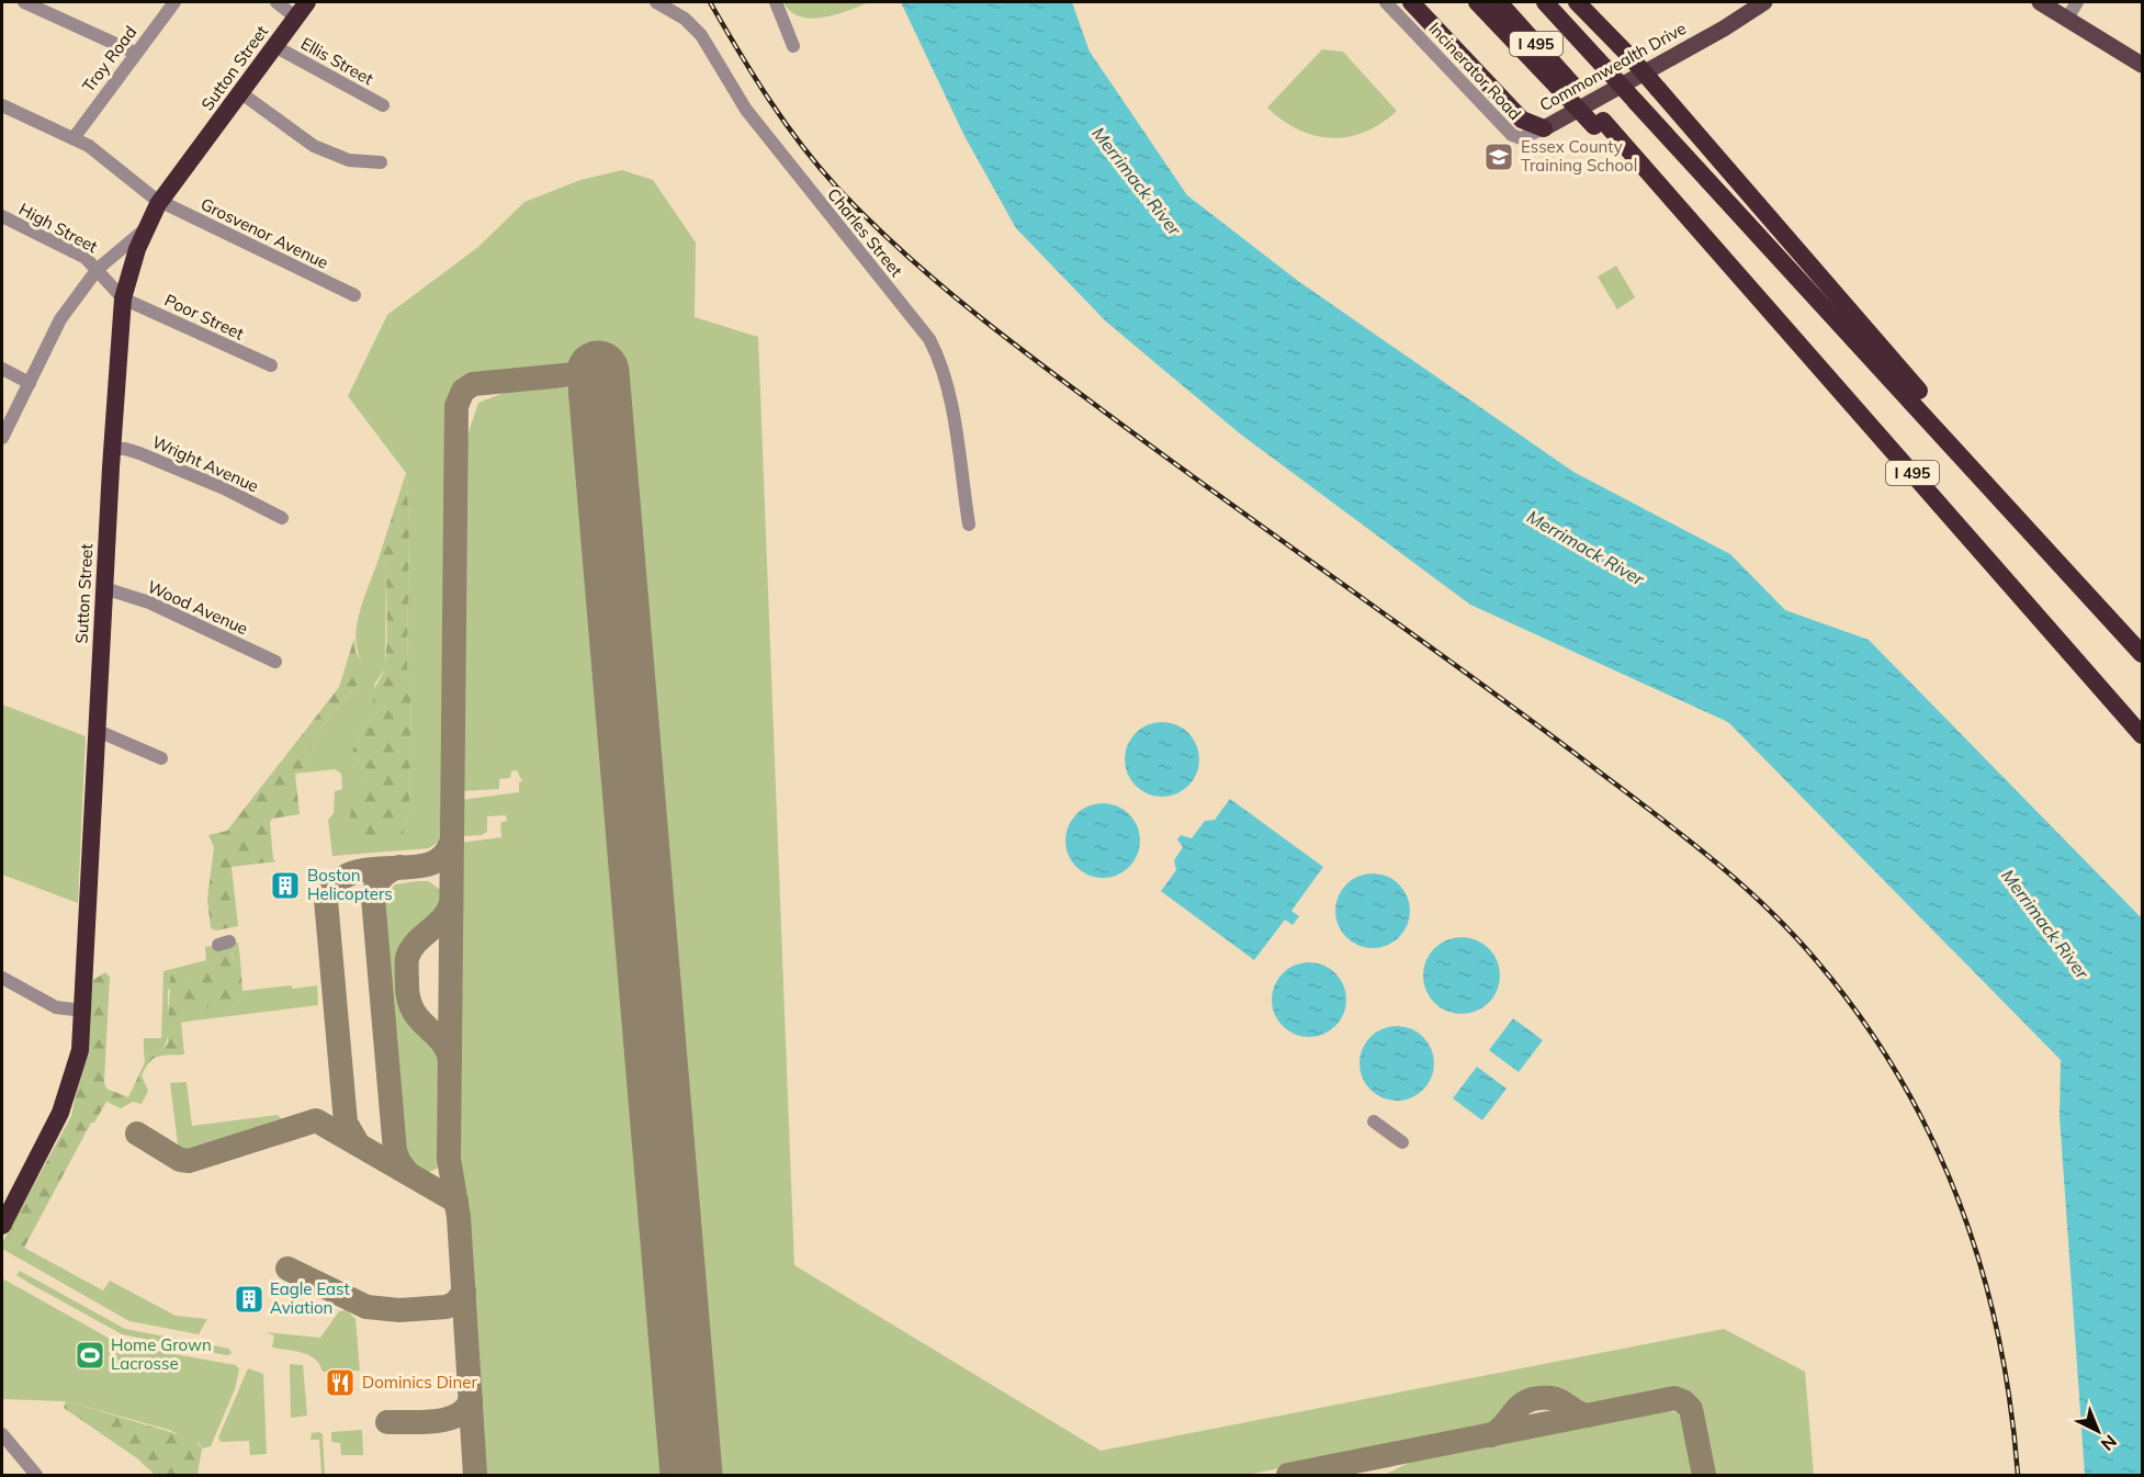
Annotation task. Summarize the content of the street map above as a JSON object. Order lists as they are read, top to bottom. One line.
{"streets":{"highway":["I 495","Sutton Street"],"main road":["Commonwealth Drive"],"street":["Troy Road","Ellis Street","Incinerator Road","High Street","Charles Street","Grosvenor Avenue","Poor Street","Wright Avenue","Wood Avenue"]},"crossings":[["Troy Road","Grosvenor Avenue"],["Ellis Street","Sutton Street"],["Commonwealth Drive","Incinerator Road"],["Sutton Street","High Street"],["Sutton Street","Grosvenor Avenue"],["Sutton Street","Poor Street"],["Sutton Street","Wright Avenue"],["Sutton Street","Wood Avenue"],["High Street","Poor Street"]],"water":["Merrimack River"],"places":{"school or university":["Essex County Training School"],"building":["Boston Helicopters","Eagle East Aviation"],"sports":["Home Grown Lacrosse"],"restaurant":["Dominics Diner"]},"north":"bottom right"}
